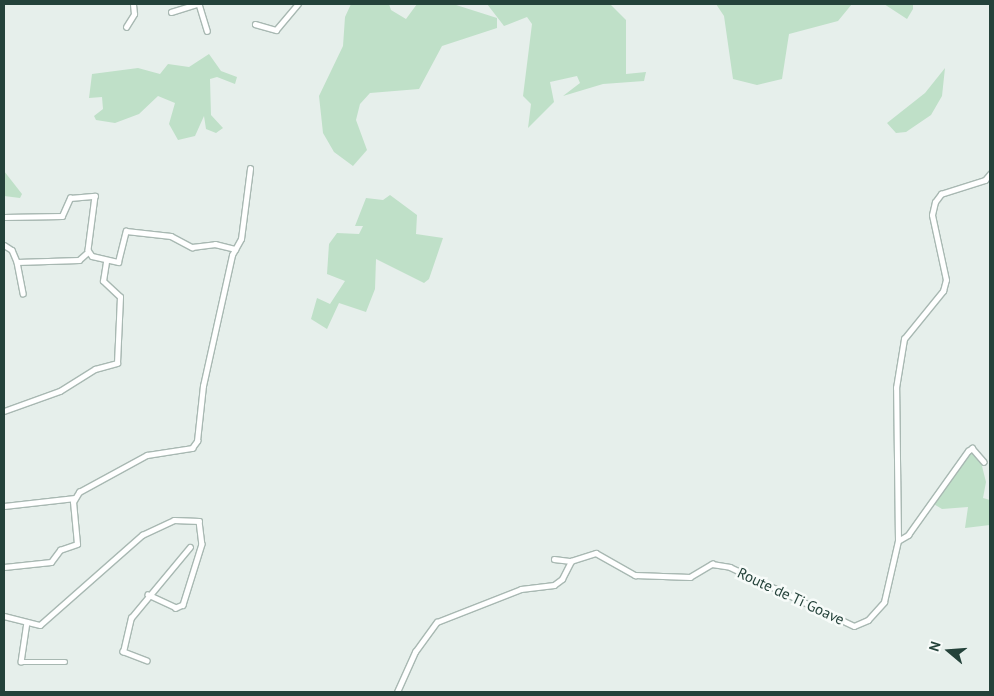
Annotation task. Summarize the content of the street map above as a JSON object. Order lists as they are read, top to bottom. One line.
{"streets":{"street":["Route de Ti Goave"]},"north":"left"}
